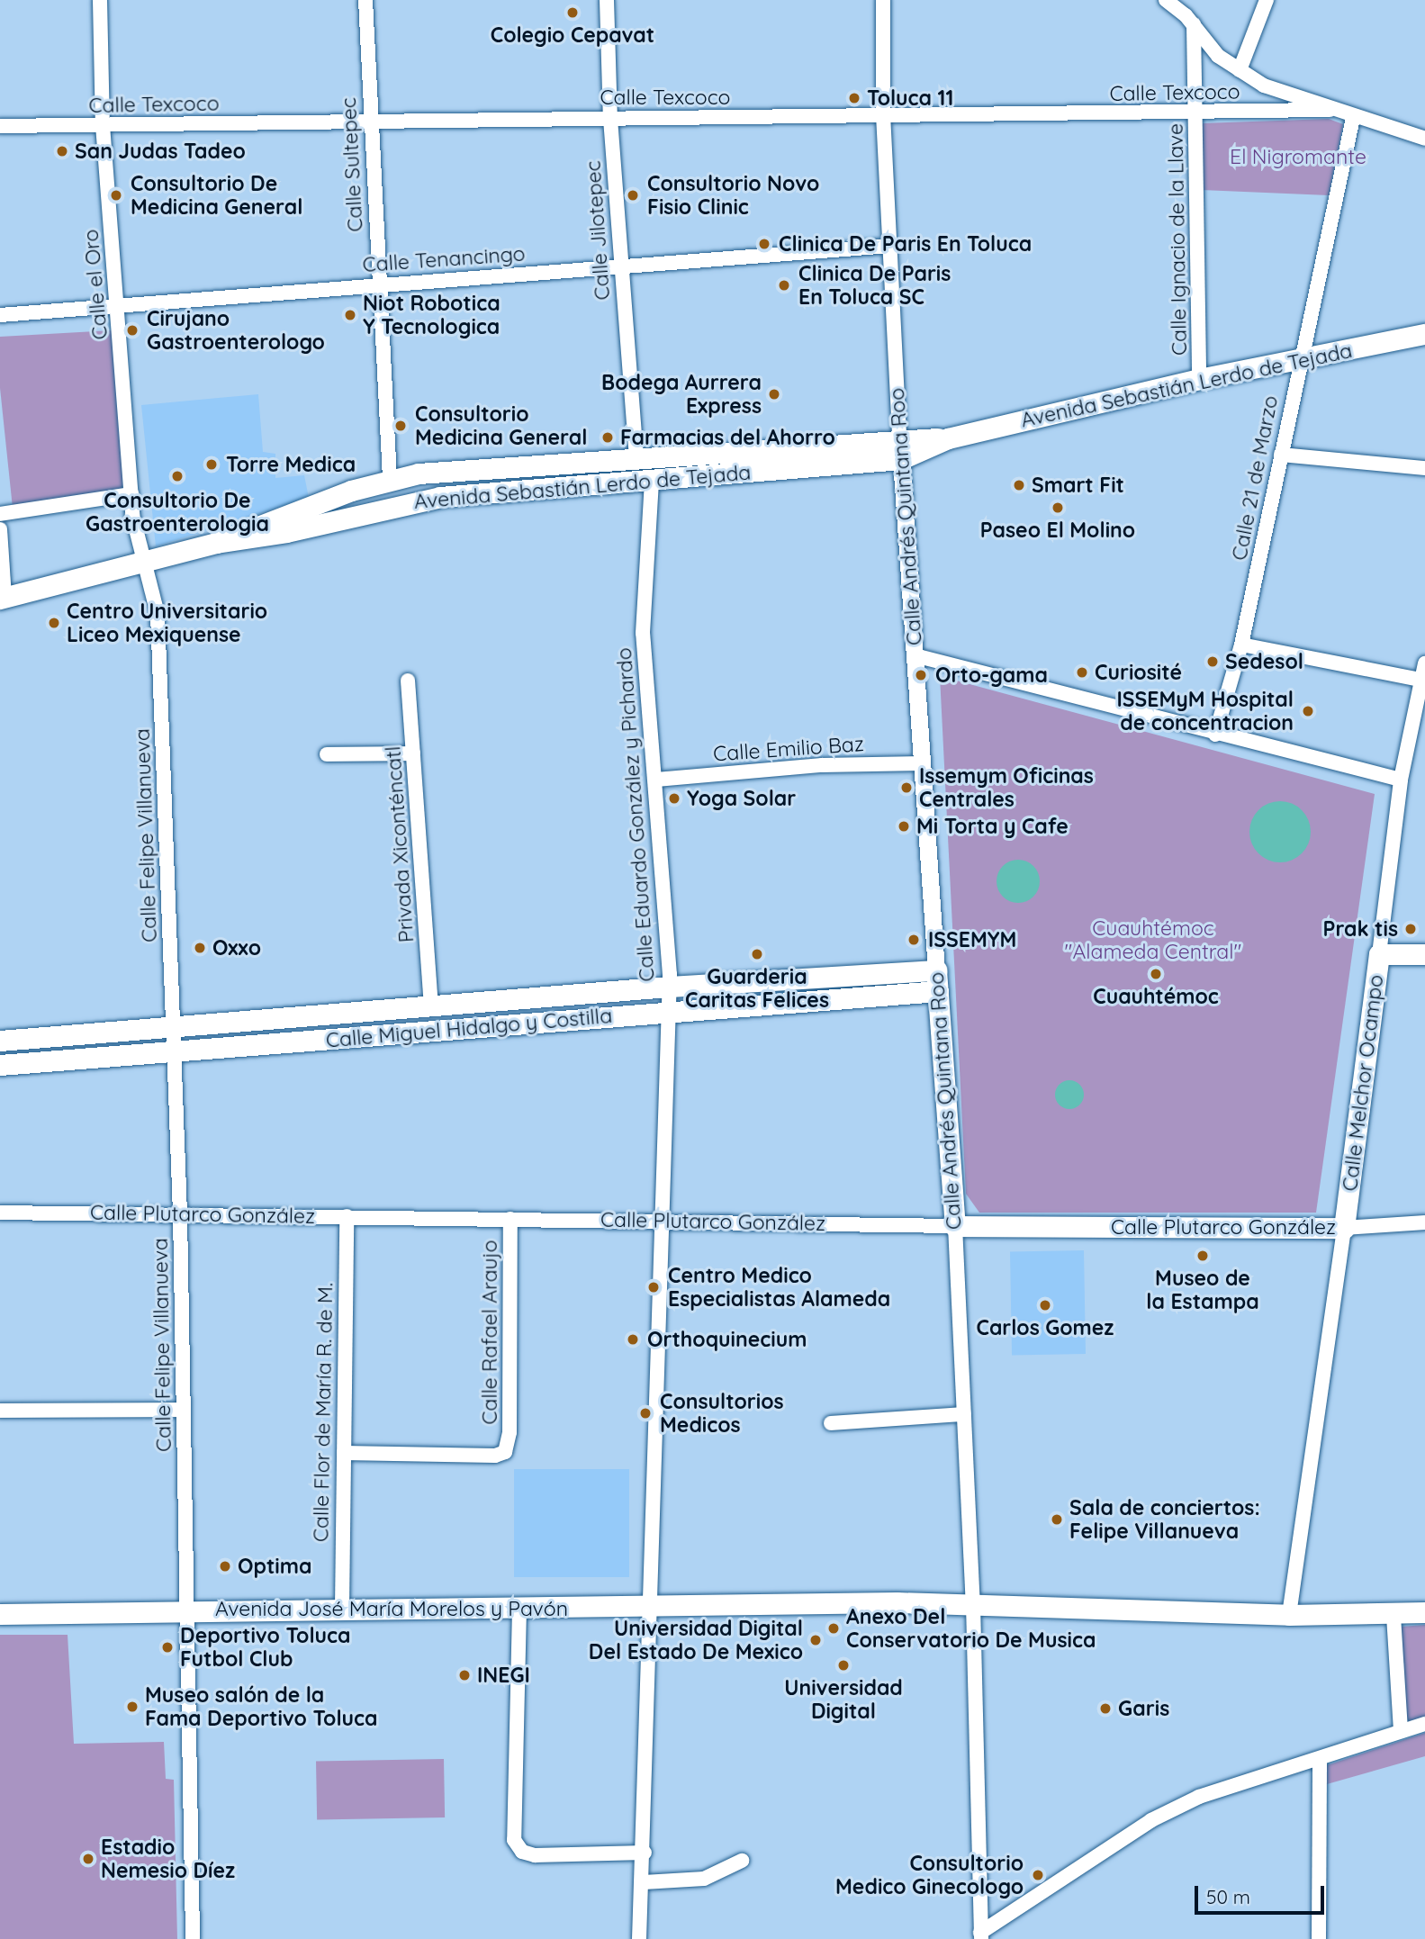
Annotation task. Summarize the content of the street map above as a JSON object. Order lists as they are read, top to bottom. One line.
{"streets":{"main road":["Avenida Sebastián Lerdo de Tejada","Calle Andrés Quintana Roo","Calle Miguel Hidalgo y Costilla","Calle Melchor Ocampo","Calle Plutarco González","Avenida José María Morelos y Pavón"],"street":["Calle Texcoco","Calle Sultepec","Calle Jilotepec","Calle Ignacio de la Llave","Calle Tenancingo","Calle el Oro","Calle 21 de Marzo","Calle Emilio Baz","Calle Eduardo González y Pichardo","Calle Felipe Villanueva","Privada Xiconténcatl","Calle Rafael Araujo","Calle Flor de María R. de M."]},"crossings":[["Calle Texcoco","Calle Sultepec"],["Calle Texcoco","Calle Jilotepec"],["Calle Texcoco","Calle Ignacio de la Llave"],["Calle Texcoco","Calle el Oro"],["Calle Texcoco","Calle Andrés Quintana Roo"],["Calle Sultepec","Calle Tenancingo"],["Calle Sultepec","Avenida Sebastián Lerdo de Tejada"],["Calle Jilotepec","Calle Tenancingo"],["Calle Jilotepec","Avenida Sebastián Lerdo de Tejada"],["Calle Ignacio de la Llave","Avenida Sebastián Lerdo de Tejada"],["Calle Tenancingo","Calle el Oro"],["Calle Tenancingo","Calle Andrés Quintana Roo"],["Calle el Oro","Avenida Sebastián Lerdo de Tejada"],["Calle el Oro","Calle Felipe Villanueva"],["Avenida Sebastián Lerdo de Tejada","Calle 21 de Marzo"],["Avenida Sebastián Lerdo de Tejada","Calle Andrés Quintana Roo"],["Avenida Sebastián Lerdo de Tejada","Calle Eduardo González y Pichardo"],["Avenida Sebastián Lerdo de Tejada","Calle Felipe Villanueva"],["Calle Andrés Quintana Roo","Calle Emilio Baz"],["Calle Andrés Quintana Roo","Calle Miguel Hidalgo y Costilla"],["Calle Andrés Quintana Roo","Calle Plutarco González"],["Calle Andrés Quintana Roo","Avenida José María Morelos y Pavón"],["Calle Emilio Baz","Calle Eduardo González y Pichardo"],["Calle Eduardo González y Pichardo","Calle Miguel Hidalgo y Costilla"],["Calle Eduardo González y Pichardo","Calle Plutarco González"],["Calle Eduardo González y Pichardo","Avenida José María Morelos y Pavón"],["Calle Felipe Villanueva","Calle Miguel Hidalgo y Costilla"],["Calle Felipe Villanueva","Calle Plutarco González"],["Calle Felipe Villanueva","Avenida José María Morelos y Pavón"],["Privada Xiconténcatl","Calle Miguel Hidalgo y Costilla"],["Calle Melchor Ocampo","Calle Plutarco González"],["Calle Melchor Ocampo","Avenida José María Morelos y Pavón"],["Calle Plutarco González","Calle Rafael Araujo"],["Calle Plutarco González","Calle Flor de María R. de M."],["Calle Rafael Araujo","Calle Flor de María R. de M."],["Calle Flor de María R. de M.","Avenida José María Morelos y Pavón"]],"parks":["El Nigromante","Cuauhtémoc \"Alameda Central\""],"places":["Colegio Cepavat","Toluca 11","San Judas Tadeo","Consultorio De Medicina General","Consultorio Novo Fisio Clinic","Clinica De Paris En Toluca","Clinica De Paris En Toluca SC","Niot Robotica Y Tecnologica","Cirujano Gastroenterologo","Bodega Aurrera Express","Consultorio Medicina General","Farmacias del Ahorro","Torre Medica","Consultorio De Gastroenterologia","Smart Fit","Paseo El Molino","Centro Universitario Liceo Mexiquense","Sedesol","Curiosité","Orto-gama","ISSEMyM Hospital de concentracion","Issemym Oficinas Centrales","Yoga Solar","Mi Torta y Cafe","Prak tis","ISSEMYM","Oxxo","Guarderia Caritas Felices","Cuauhtémoc","Museo de la Estampa","Centro Medico Especialistas Alameda","Carlos Gomez","Orthoquinecium","Consultorios Medicos","Sala de conciertos: Felipe Villanueva","Optima","Anexo Del Conservatorio De Musica","Universidad Digital Del Estado De Mexico","Deportivo Toluca Futbol Club","Universidad Digital","INEGI","Museo salón de la Fama Deportivo Toluca","Garis","Estadio Nemesio Díez","Consultorio Medico Ginecologo"],"scale_bar":"50 m"}
